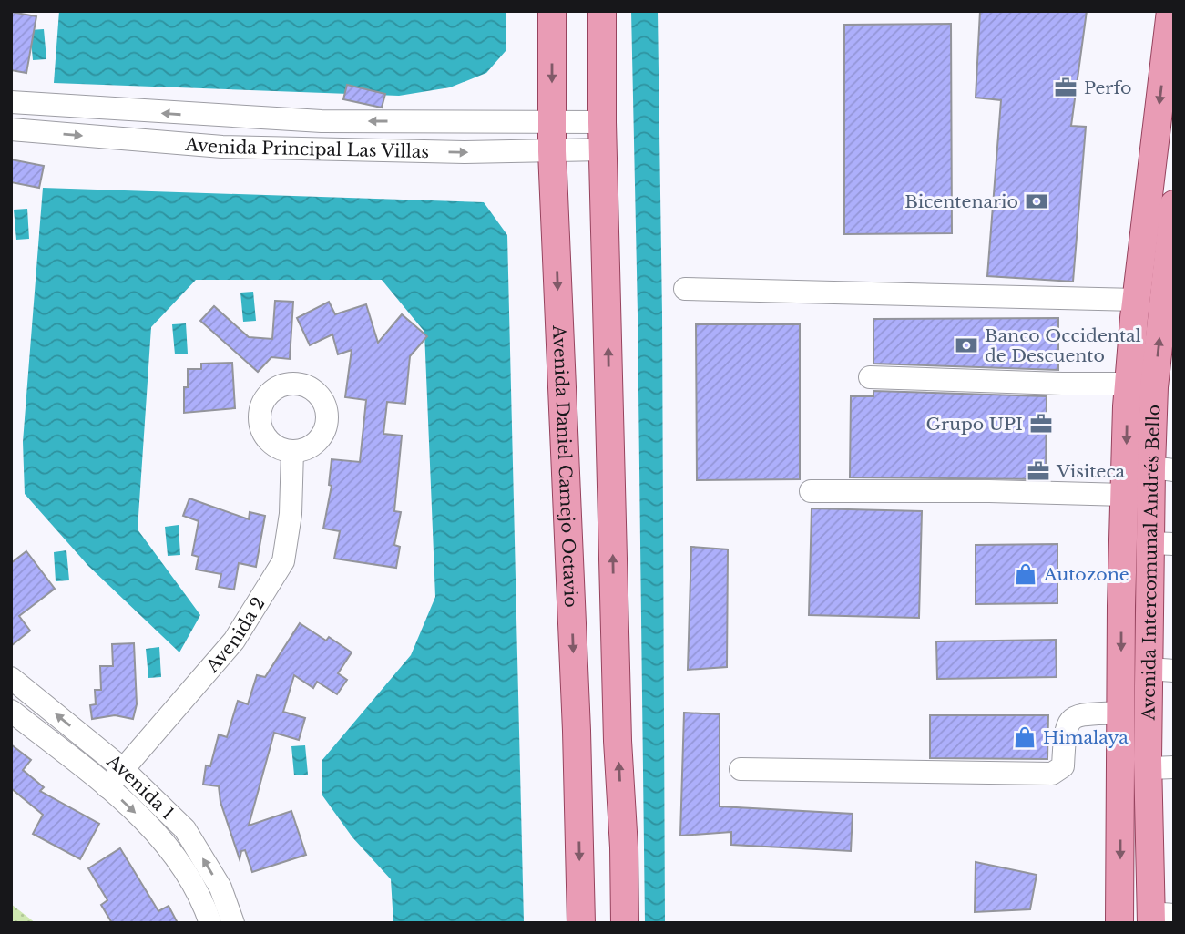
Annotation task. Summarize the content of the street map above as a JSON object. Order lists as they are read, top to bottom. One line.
{"streets":{"main road":["Avenida Daniel Camejo Octavio","Avenida Intercomunal Andrés Bello"],"street":["Avenida Principal Las Villas","Avenida 2","Avenida 1"]},"crossings":[["Avenida Principal Las Villas","Avenida Daniel Camejo Octavio"],["Avenida 2","Avenida 1"]],"places":{"office":["Perfo","Grupo UPI","Visiteca"],"bank":["Bicentenario","Banco Occidental de Descuento"],"shop":["Autozone","Himalaya"]}}
